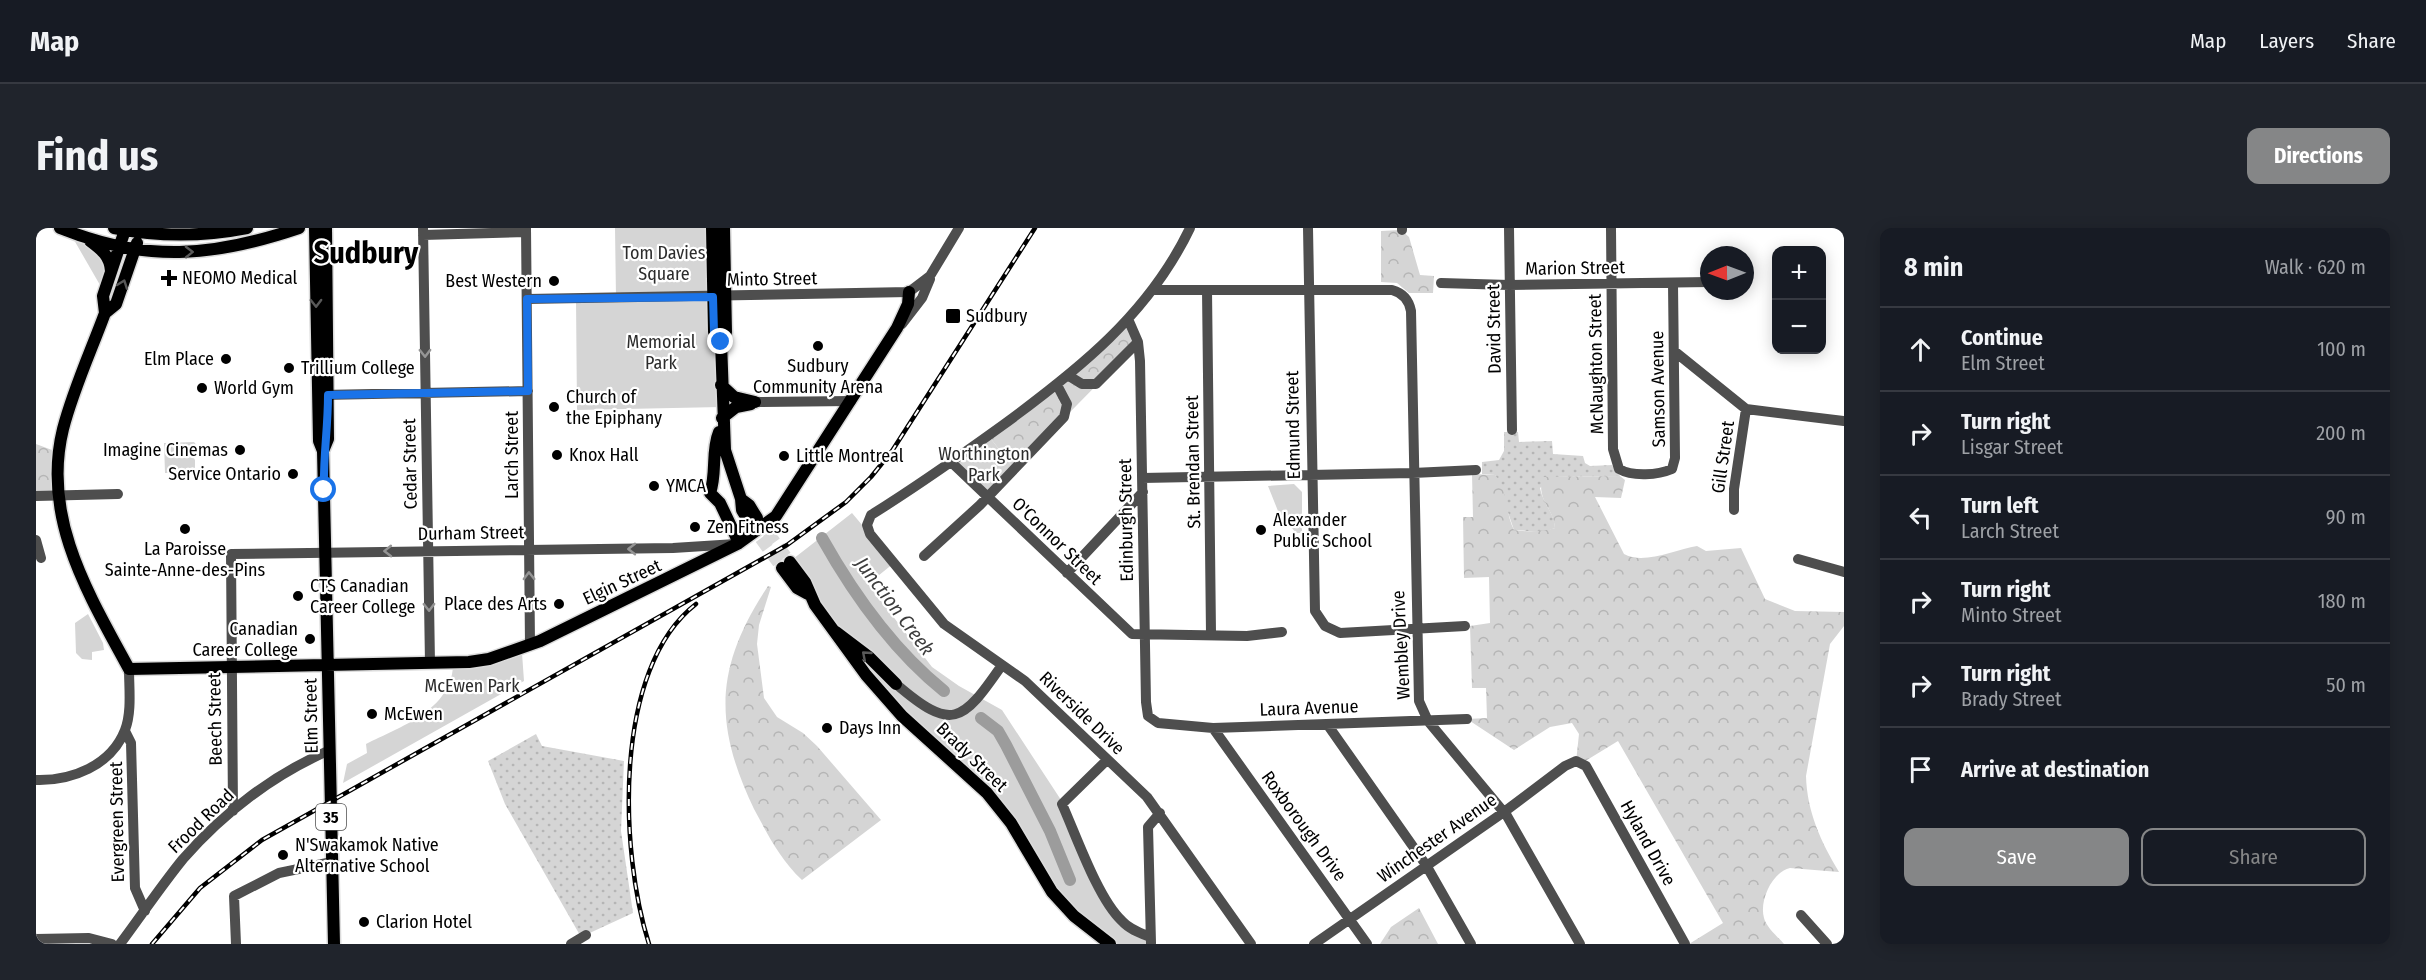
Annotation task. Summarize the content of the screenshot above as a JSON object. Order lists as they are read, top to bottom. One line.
{"streets":{"main road":["Elgin Street","Elm Street","Brady Street","35"],"street":["Marion Street","Minto Street","David Street","McNaughton Street","Samson Avenue","Edmund Street","Larch Street","Gill Street","St. Brendan Street","Cedar Street","Edinburgh Street","Durham Street","O'Connor Street","Wembley Drive","Laura Avenue","Riverside Drive","Beech Street","Frood Road","Evergreen Street","Roxborough Drive","Winchester Avenue","Hyland Drive"]},"crossings":[["Marion Street","David Street"],["Marion Street","McNaughton Street"],["Marion Street","Samson Avenue"],["Minto Street","Larch Street"],["Minto Street","Elgin Street"],["McNaughton Street","Samson Avenue"],["Edmund Street","Wembley Drive"],["Larch Street","Durham Street"],["Larch Street","Elgin Street"],["Cedar Street","Durham Street"],["Cedar Street","Elgin Street"],["Edinburgh Street","O'Connor Street"],["Edinburgh Street","Laura Avenue"],["Durham Street","Elgin Street"],["Durham Street","Elm Street"],["Durham Street","Beech Street"],["O'Connor Street","Riverside Drive"],["Elgin Street","Elm Street"],["Elgin Street","Beech Street"],["Wembley Drive","Laura Avenue"],["Wembley Drive","Winchester Avenue"],["Laura Avenue","Roxborough Drive"],["Elm Street","Frood Road"],["Beech Street","Frood Road"],["Frood Road","Evergreen Street"],["Roxborough Drive","Winchester Avenue"],["Winchester Avenue","Hyland Drive"]],"one_way":["Cedar Street","Durham Street"],"districts":["Sudbury"],"water":["Junction Creek"],"parks":["Tom Davies Square","Memorial Park","Worthington Park","McEwen Park"],"places":{"health":["NEOMO Medical"],"other":["Best Western","Sudbury Community Arena","Elm Place","Trillium College","World Gym","Church of the Epiphany","Imagine Cinemas","Knox Hall","Little Montreal","Service Ontario","YMCA","Zen Fitness","La Paroisse Sainte-Anne-des-Pins","Alexander Public School","CTS Canadian Career College","Place des Arts","Canadian Career College","McEwen","Days Inn","N'Swakamok Native Alternative School","Clarion Hotel"],"transit":["Sudbury"]},"north":"left","page":{"header":"Map","nav":["Map","Layers","Share"],"buttons":["Directions",["Save","Share"]],"title":"Find us","heading":["8 min","Walk · 620 m"],"map_buttons":["+","−"],"list":[["Continue","Elm Street","100 m"],["Turn right","Lisgar Street","200 m"],["Turn left","Larch Street","90 m"],["Turn right","Minto Street","180 m"],["Turn right","Brady Street","50 m"],"Arrive at destination"]}}
